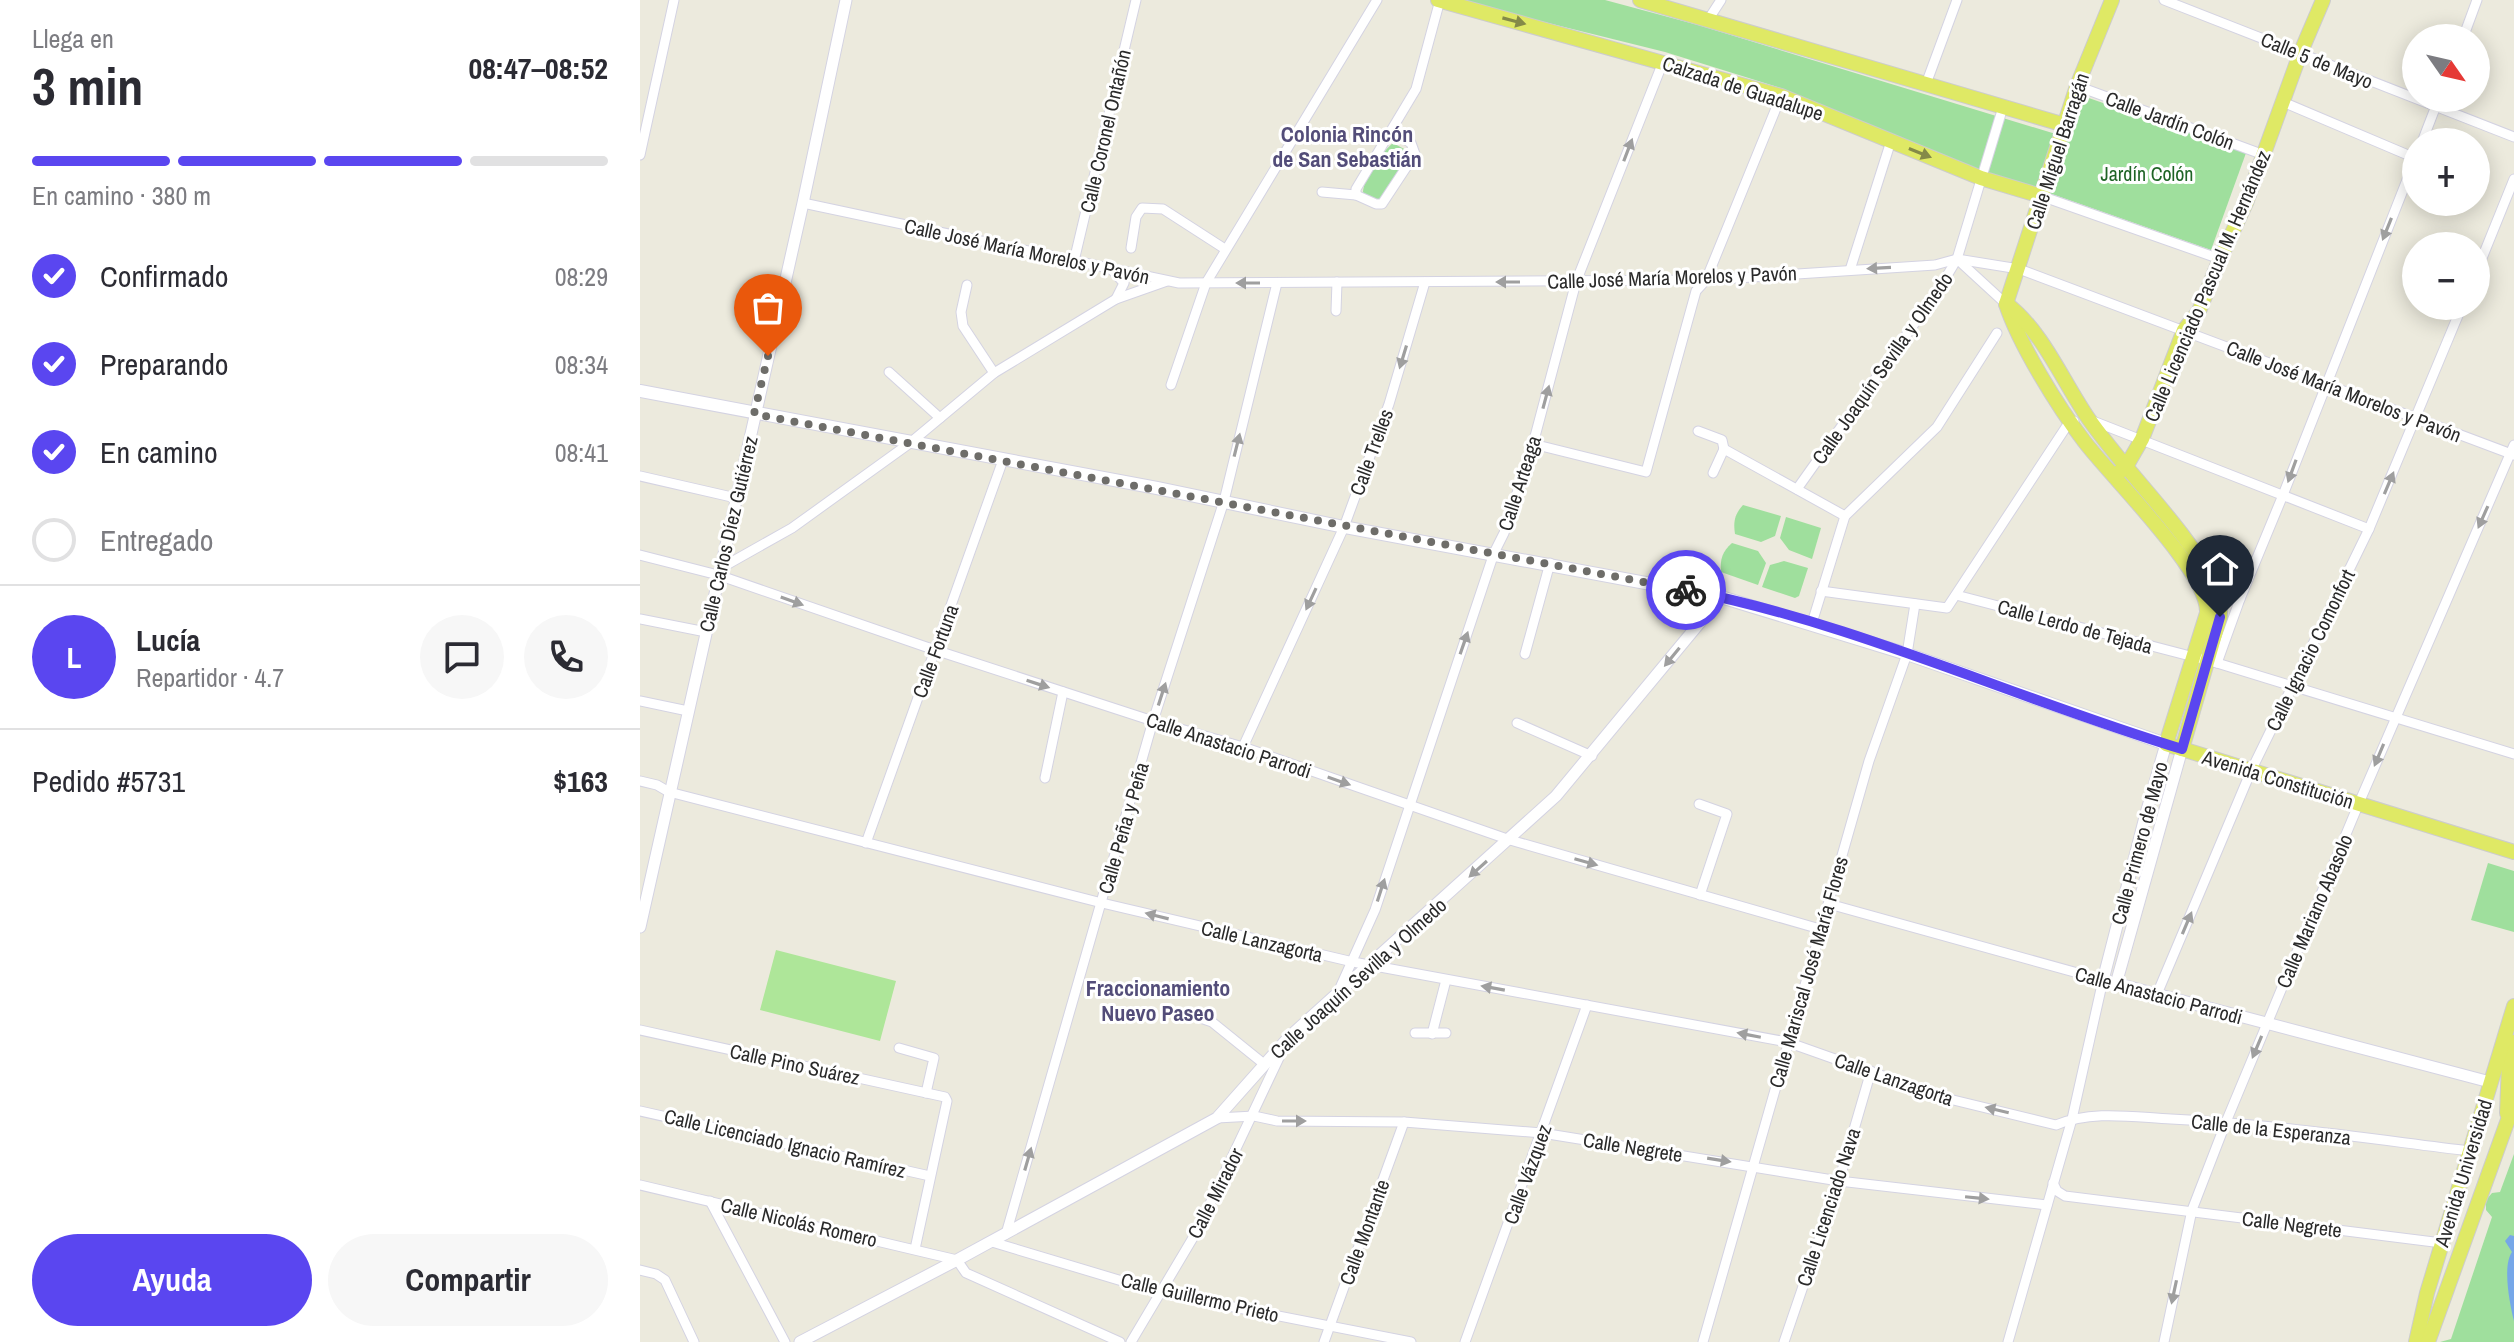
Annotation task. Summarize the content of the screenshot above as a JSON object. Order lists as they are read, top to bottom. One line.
{"streets":{"main road":["Calzada de Guadalupe","Calle Miguel Barragán","Calle Licenciado Pascual M. Hernández","Avenida Constitución","Calle Primero de Mayo","Avenida Universidad"],"street":["Calle 5 de Mayo","Calle Jardín Colón","Calle Coronel Ontañón","Calle José María Morelos y Pavón","Calle Joaquín Sevilla y Olmedo","Calle Trelles","Calle Arteaga","Calle Carlos Díez Gutiérrez","Calle Lerdo de Tejada","Calle Ignacio Comonfort","Calle Fortuna","Calle Anastacio Parrodi","Calle Peña y Peña","Calle Mariano Abasolo","Calle Lanzagorta","Calle Mariscal José María Flores","Calle Pino Suárez","Calle de la Esperanza","Calle Licenciado Ignacio Ramírez","Calle Negrete","Calle Vázquez","Calle Mirador","Calle Licenciado Nava","Calle Nicolás Romero","Calle Montante","Calle Guillermo Prieto"]},"crossings":[["Calle 5 de Mayo","Calle Licenciado Pascual M. Hernández"],["Calzada de Guadalupe","Calle Miguel Barragán"],["Calzada de Guadalupe","Calle Joaquín Sevilla y Olmedo"],["Calzada de Guadalupe","Calle Arteaga"],["Calle Jardín Colón","Calle Miguel Barragán"],["Calle Jardín Colón","Calle Licenciado Pascual M. Hernández"],["Calle Coronel Ontañón","Calle José María Morelos y Pavón"],["Calle Miguel Barragán","Calle José María Morelos y Pavón"],["Calle José María Morelos y Pavón","Calle Licenciado Pascual M. Hernández"],["Calle José María Morelos y Pavón","Calle Joaquín Sevilla y Olmedo"],["Calle José María Morelos y Pavón","Calle Trelles"],["Calle José María Morelos y Pavón","Calle Arteaga"],["Calle José María Morelos y Pavón","Calle Carlos Díez Gutiérrez"],["Calle José María Morelos y Pavón","Calle Ignacio Comonfort"],["Calle José María Morelos y Pavón","Calle Peña y Peña"],["Calle José María Morelos y Pavón","Calle Mariano Abasolo"],["Calle Joaquín Sevilla y Olmedo","Calle Arteaga"],["Calle Joaquín Sevilla y Olmedo","Calle Anastacio Parrodi"],["Calle Joaquín Sevilla y Olmedo","Avenida Constitución"],["Calle Joaquín Sevilla y Olmedo","Calle Peña y Peña"],["Calle Joaquín Sevilla y Olmedo","Calle Lanzagorta"],["Calle Joaquín Sevilla y Olmedo","Calle Negrete"],["Calle Joaquín Sevilla y Olmedo","Calle Mirador"],["Calle Joaquín Sevilla y Olmedo","Calle Nicolás Romero"],["Calle Joaquín Sevilla y Olmedo","Calle Guillermo Prieto"],["Calle Trelles","Calle Anastacio Parrodi"],["Calle Trelles","Avenida Constitución"],["Calle Arteaga","Calle Anastacio Parrodi"],["Calle Arteaga","Avenida Constitución"],["Calle Arteaga","Calle Lanzagorta"],["Calle Carlos Díez Gutiérrez","Calle Anastacio Parrodi"],["Calle Carlos Díez Gutiérrez","Avenida Constitución"],["Calle Carlos Díez Gutiérrez","Calle Lanzagorta"],["Calle Lerdo de Tejada","Calle Ignacio Comonfort"],["Calle Lerdo de Tejada","Calle Primero de Mayo"],["Calle Lerdo de Tejada","Calle Mariano Abasolo"],["Calle Ignacio Comonfort","Calle Anastacio Parrodi"],["Calle Ignacio Comonfort","Avenida Constitución"],["Calle Fortuna","Calle Anastacio Parrodi"],["Calle Fortuna","Avenida Constitución"],["Calle Fortuna","Calle Lanzagorta"],["Calle Anastacio Parrodi","Calle Peña y Peña"],["Calle Anastacio Parrodi","Calle Primero de Mayo"],["Calle Anastacio Parrodi","Calle Mariano Abasolo"],["Calle Anastacio Parrodi","Calle Mariscal José María Flores"],["Calle Anastacio Parrodi","Avenida Universidad"],["Avenida Constitución","Calle Peña y Peña"],["Avenida Constitución","Calle Primero de Mayo"],["Avenida Constitución","Calle Mariano Abasolo"],["Avenida Constitución","Calle Mariscal José María Flores"],["Calle Peña y Peña","Calle Lanzagorta"],["Calle Primero de Mayo","Calle Lanzagorta"],["Calle Primero de Mayo","Calle de la Esperanza"],["Calle Primero de Mayo","Calle Negrete"],["Calle Mariano Abasolo","Calle de la Esperanza"],["Calle Mariano Abasolo","Calle Negrete"],["Calle Lanzagorta","Calle Mariscal José María Flores"],["Calle Lanzagorta","Calle de la Esperanza"],["Calle Lanzagorta","Calle Vázquez"],["Calle Lanzagorta","Calle Licenciado Nava"],["Calle Mariscal José María Flores","Calle Negrete"],["Calle Pino Suárez","Calle Licenciado Ignacio Ramírez"],["Calle de la Esperanza","Avenida Universidad"],["Calle Negrete","Avenida Universidad"],["Calle Negrete","Calle Vázquez"],["Calle Negrete","Calle Mirador"],["Calle Negrete","Calle Licenciado Nava"],["Calle Negrete","Calle Montante"],["Calle Mirador","Calle Guillermo Prieto"],["Calle Montante","Calle Guillermo Prieto"]],"one_way":["Calle Trelles","Calle Arteaga","Calle Ignacio Comonfort","Calle Anastacio Parrodi","Calle Peña y Peña","Calle Mariano Abasolo","Calle Lanzagorta","Calle Negrete"],"districts":["Colonia Rincón de San Sebastián","Fraccionamiento Nuevo Paseo"],"parks":["Jardín Colón"],"north":"bottom right","page":{"heading":["3 min","Llega en","08:47–08:52"],"panel":["Lucía","Repartidor · 4.7","Pedido #5731","$163"],"map_buttons":["+","−"],"bar":"En camino · 380 m","list":[["Confirmado","08:29"],["Preparando","08:34"],["En camino","08:41"],"Entregado"],"round":"L","buttons":["Ayuda","Compartir"]}}
